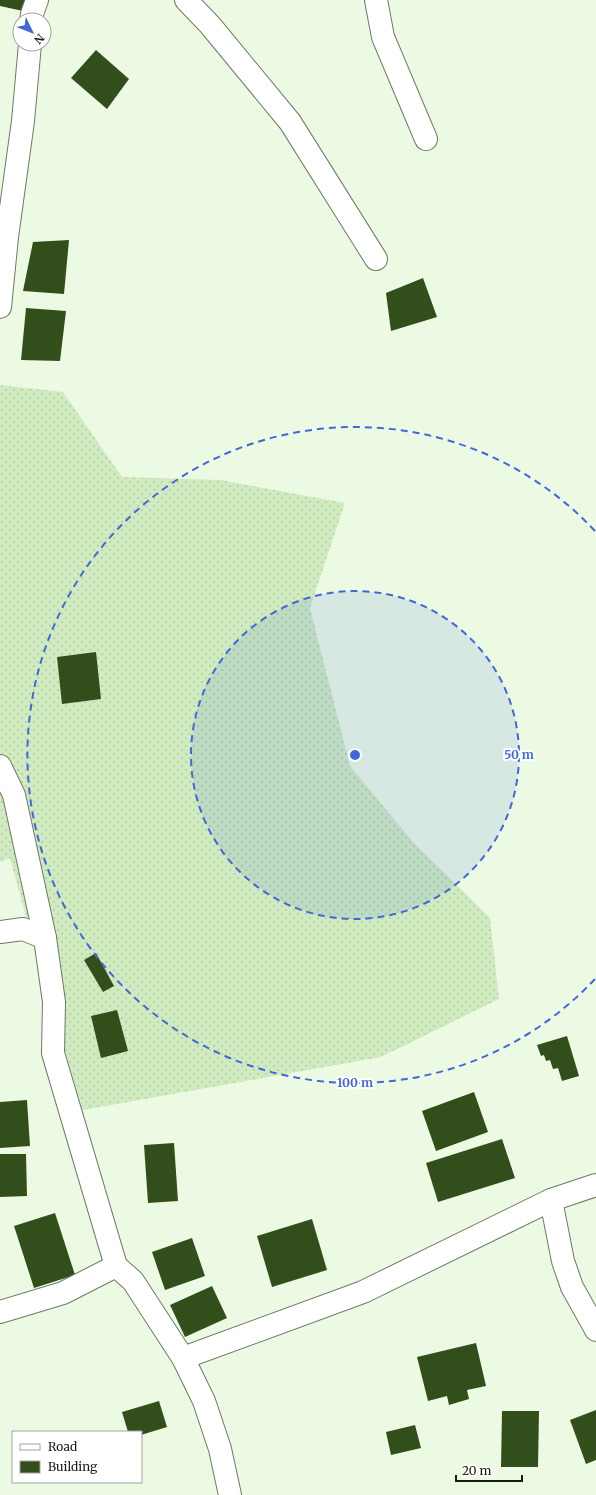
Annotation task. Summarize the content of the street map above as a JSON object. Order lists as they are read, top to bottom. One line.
{"legend":["Road","Building"],"scale_bar":"20 m","north":"bottom right","rings":["50 m","100 m"]}
